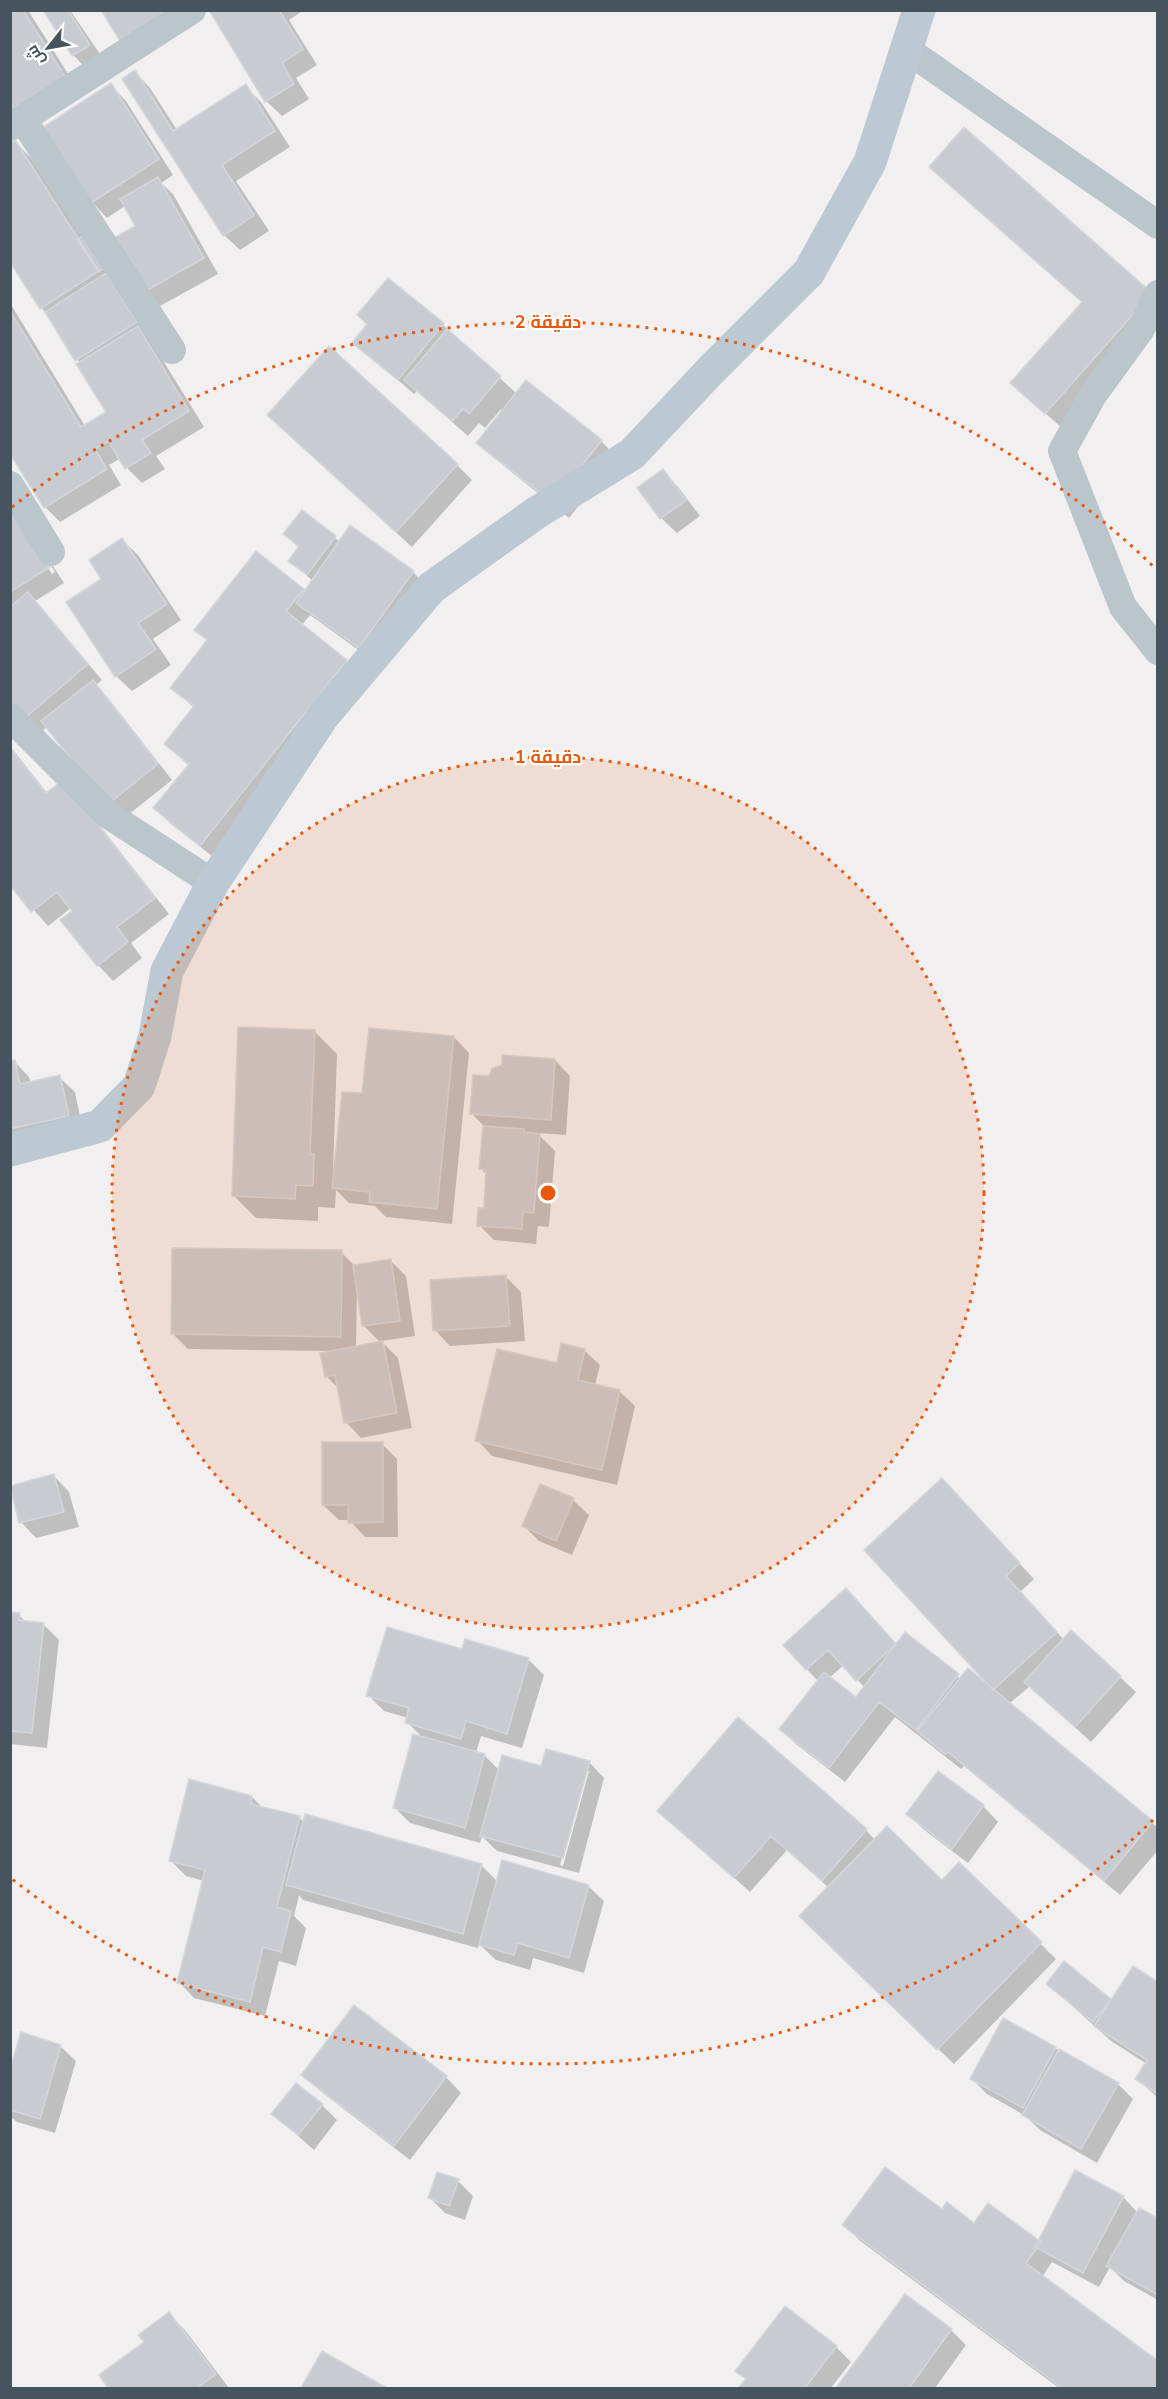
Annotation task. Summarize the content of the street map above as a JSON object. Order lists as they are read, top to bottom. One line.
{"north":"bottom left","rings":["2 دقيقة","1 دقيقة"]}
